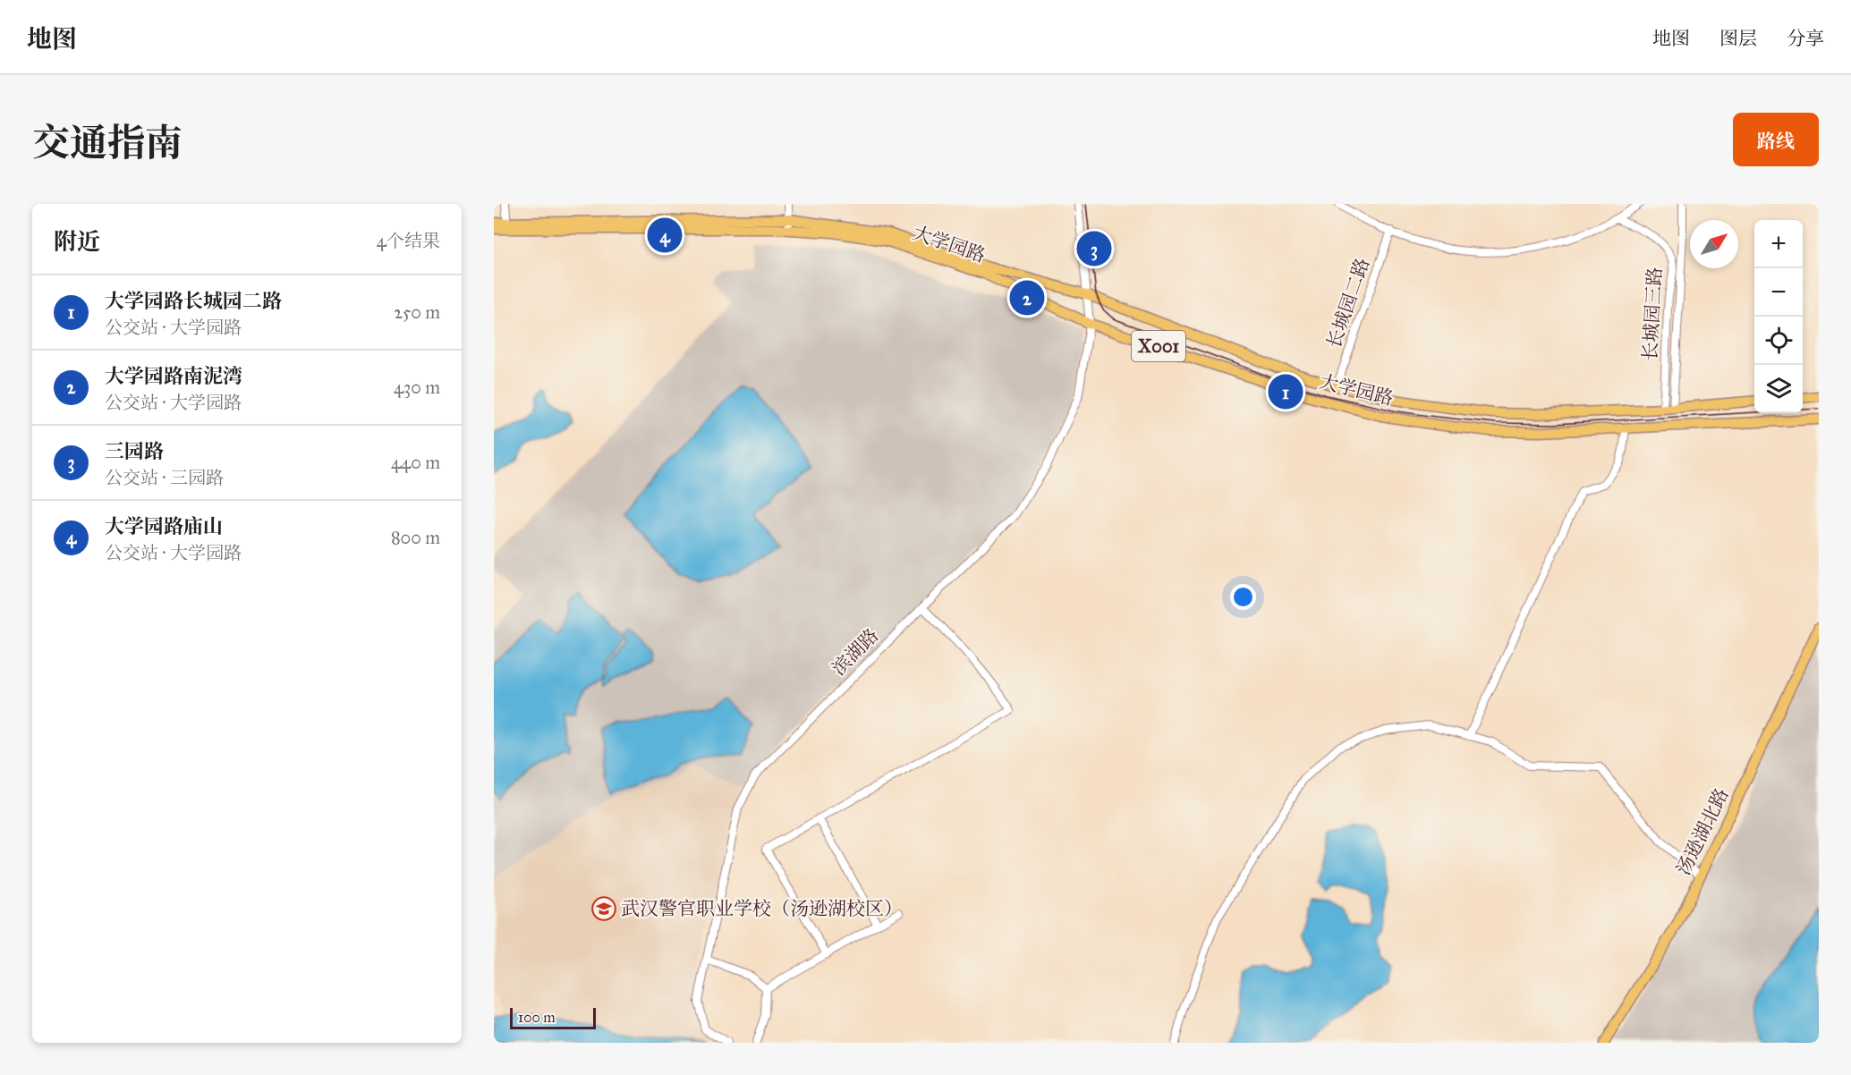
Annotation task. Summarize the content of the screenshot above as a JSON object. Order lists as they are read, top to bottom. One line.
{"streets":{"main road":["大学园路","X001","汤逊湖北路"],"street":["长城园二路","长城园三路","滨湖路"]},"crossings":[["大学园路","长城园二路"],["大学园路","长城园三路"],["大学园路","滨湖路"]],"places":{"school or university":["武汉警官职业学校（汤逊湖校区）"]},"scale_bar":"100 m","north":"top right","page":{"header":"地图","nav":["地图","图层","分享"],"title":"交通指南","buttons":"路线","heading":["附近","4个结果"],"pins":["4","3","2","1"],"map_buttons":["+","−"],"list":[{"mark":"1","name":"大学园路长城园二路","note":"公交站 · 大学园路","value":"250 m"},{"mark":"2","name":"大学园路南泥湾","note":"公交站 · 大学园路","value":"430 m"},{"mark":"3","name":"三园路","note":"公交站 · 三园路","value":"440 m"},{"mark":"4","name":"大学园路庙山","note":"公交站 · 大学园路","value":"800 m"}],"scale":"100 m"}}
